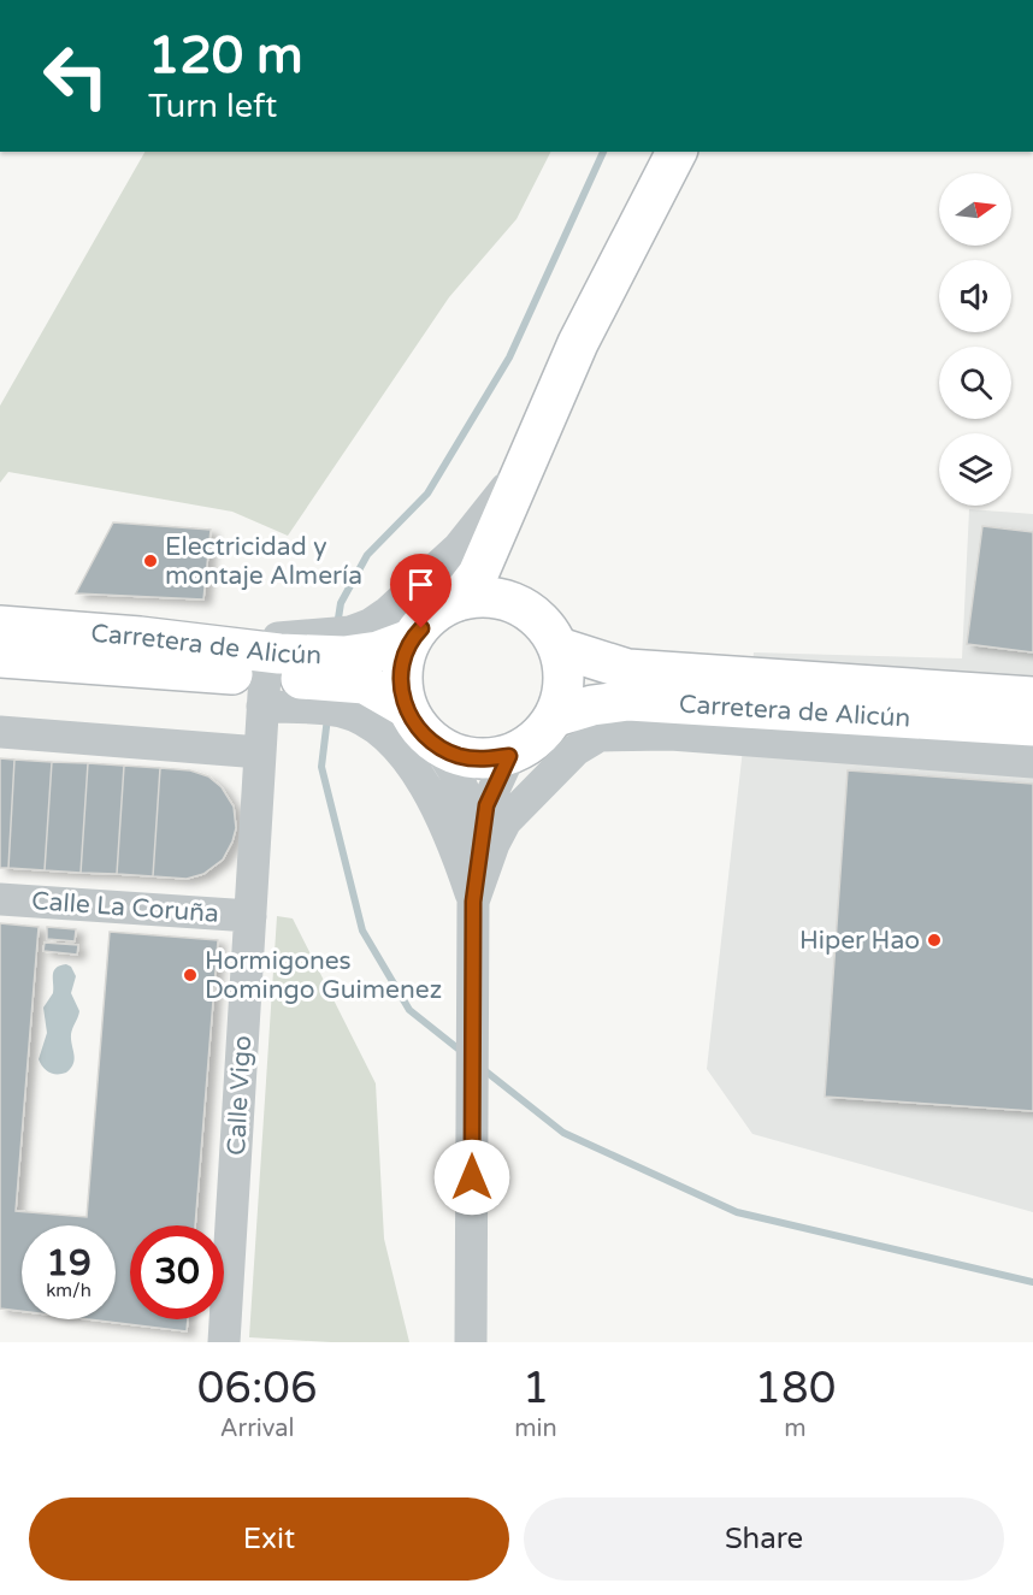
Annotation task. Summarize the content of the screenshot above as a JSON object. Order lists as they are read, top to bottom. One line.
{"streets":{"main road":["Carretera de Alicún"],"street":["Calle La Coruña","Calle Vigo"]},"crossings":[["Carretera de Alicún","Calle Vigo"],["Calle La Coruña","Calle Vigo"]],"places":["Electricidad y montaje Almería","Hiper Hao","Hormigones Domingo Guimenez"],"north":"right","page":{"turn":["120 m","Turn left"],"speed":"19 km/h","limit":"30","eta":["06:06","Arrival","1","min","180","m"],"buttons":["Exit","Share"]}}
